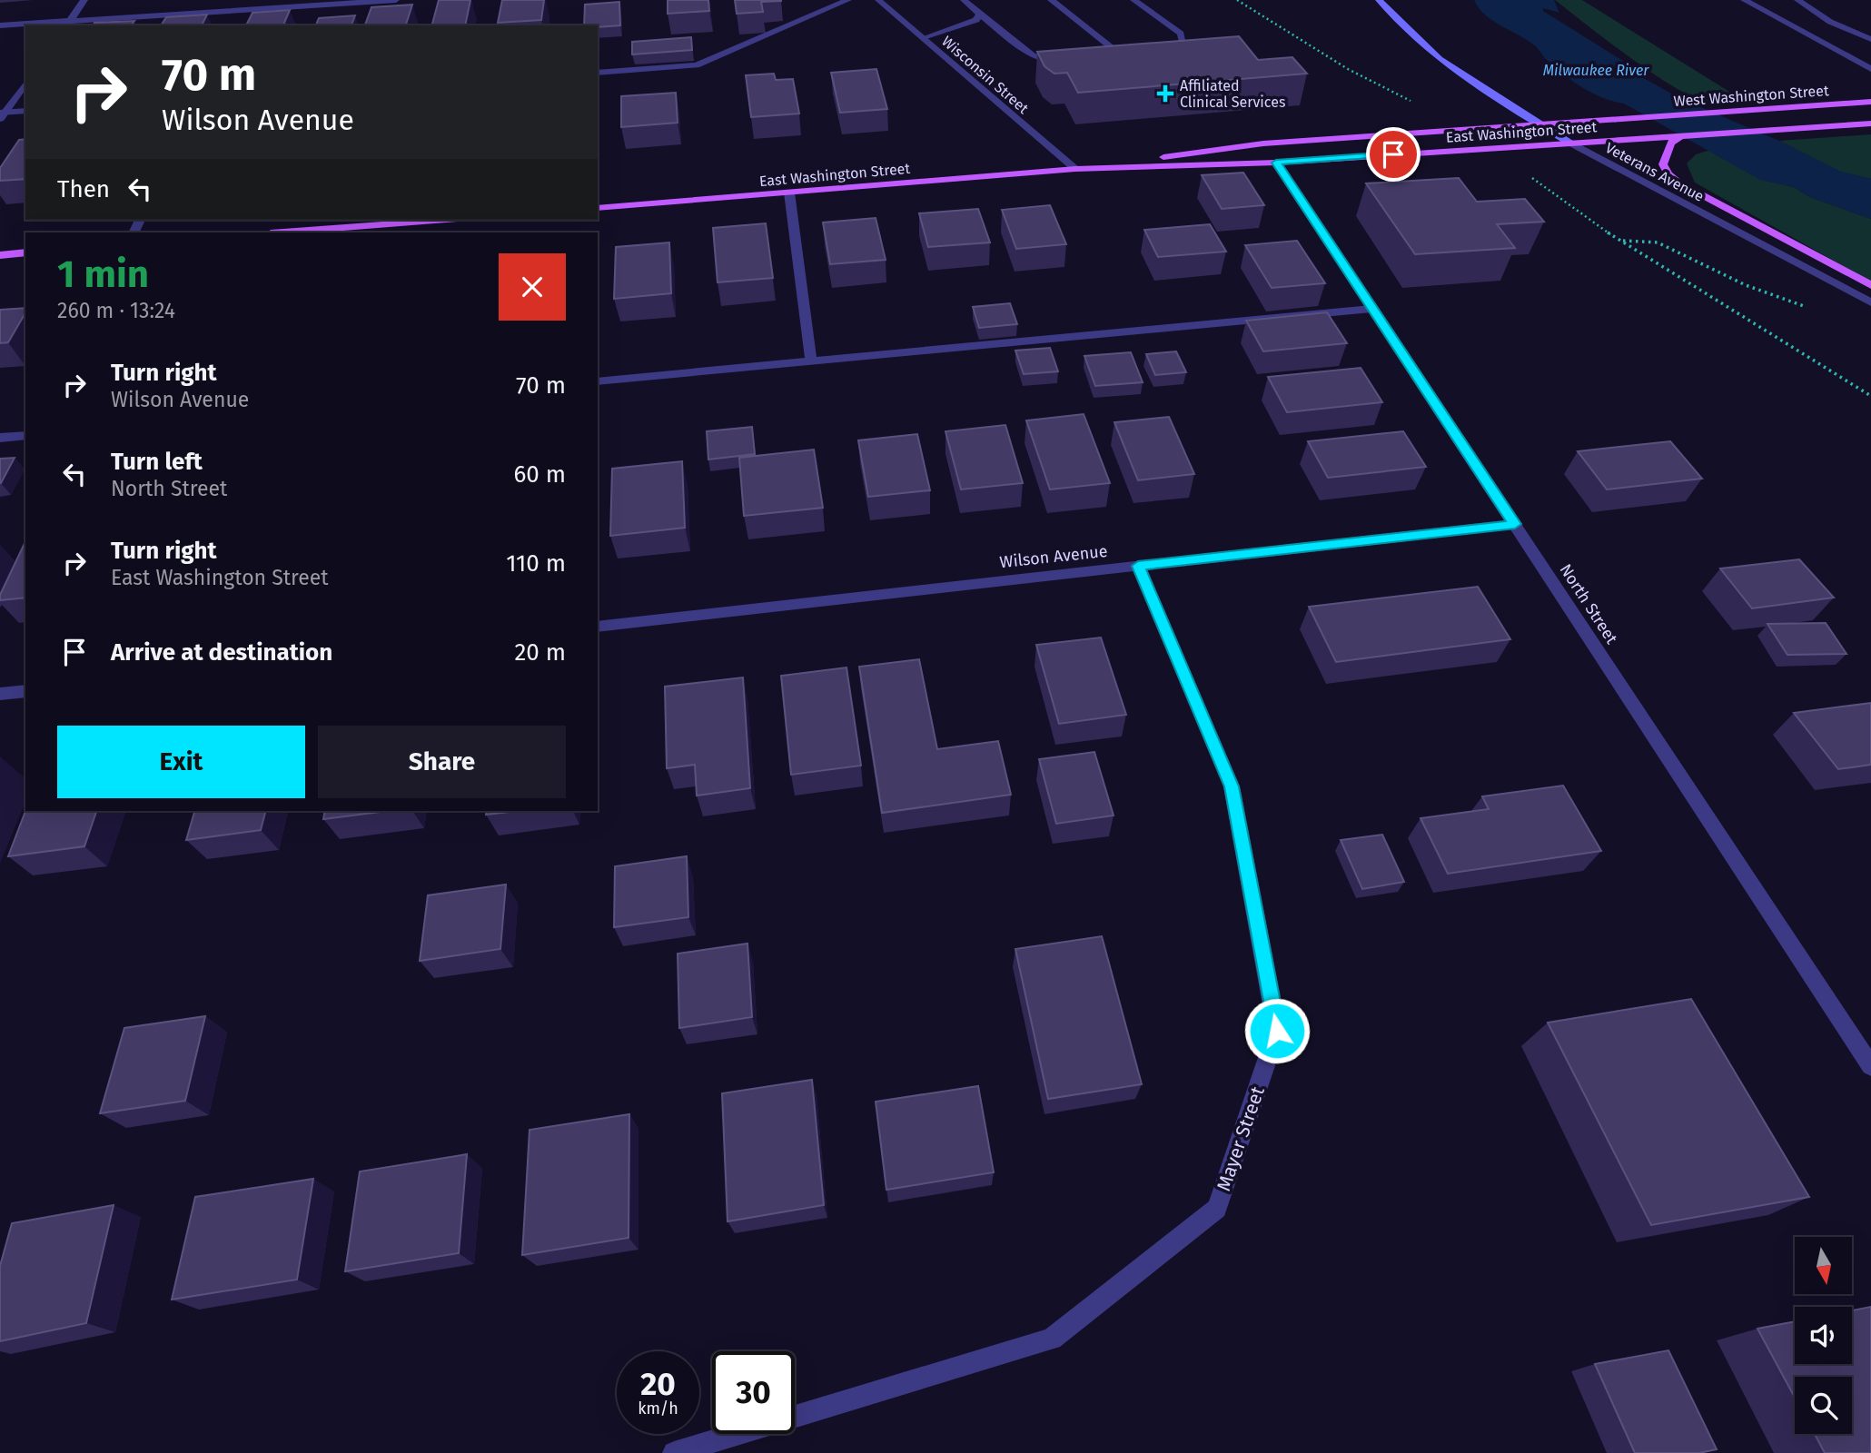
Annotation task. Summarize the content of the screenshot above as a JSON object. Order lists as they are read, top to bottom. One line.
{"streets":{"main road":["West Washington Street","East Washington Street"],"street":["Wisconsin Street","Veterans Avenue","Wilson Avenue","North Street","Mayer Street"]},"crossings":[["Wisconsin Street","East Washington Street"],["West Washington Street","East Washington Street"],["East Washington Street","Veterans Avenue"],["East Washington Street","North Street"],["Wilson Avenue","North Street"],["Wilson Avenue","Mayer Street"]],"water":["Milwaukee River"],"places":{"health":["Affiliated Clinical Services"]},"north":"bottom","page":{"turn":["70 m","Wilson Avenue"],"then":"Then","heading":["1 min","260 m · 13:24"],"list":[{"name":"Turn right","note":"Wilson Avenue","value":"70 m"},{"name":"Turn left","note":"North Street","value":"60 m"},{"name":"Turn right","note":"East Washington Street","value":"110 m"},{"name":"Arrive at destination","value":"20 m"}],"buttons":["Exit","Share"],"speed":"20 km/h","limit":"30"}}
